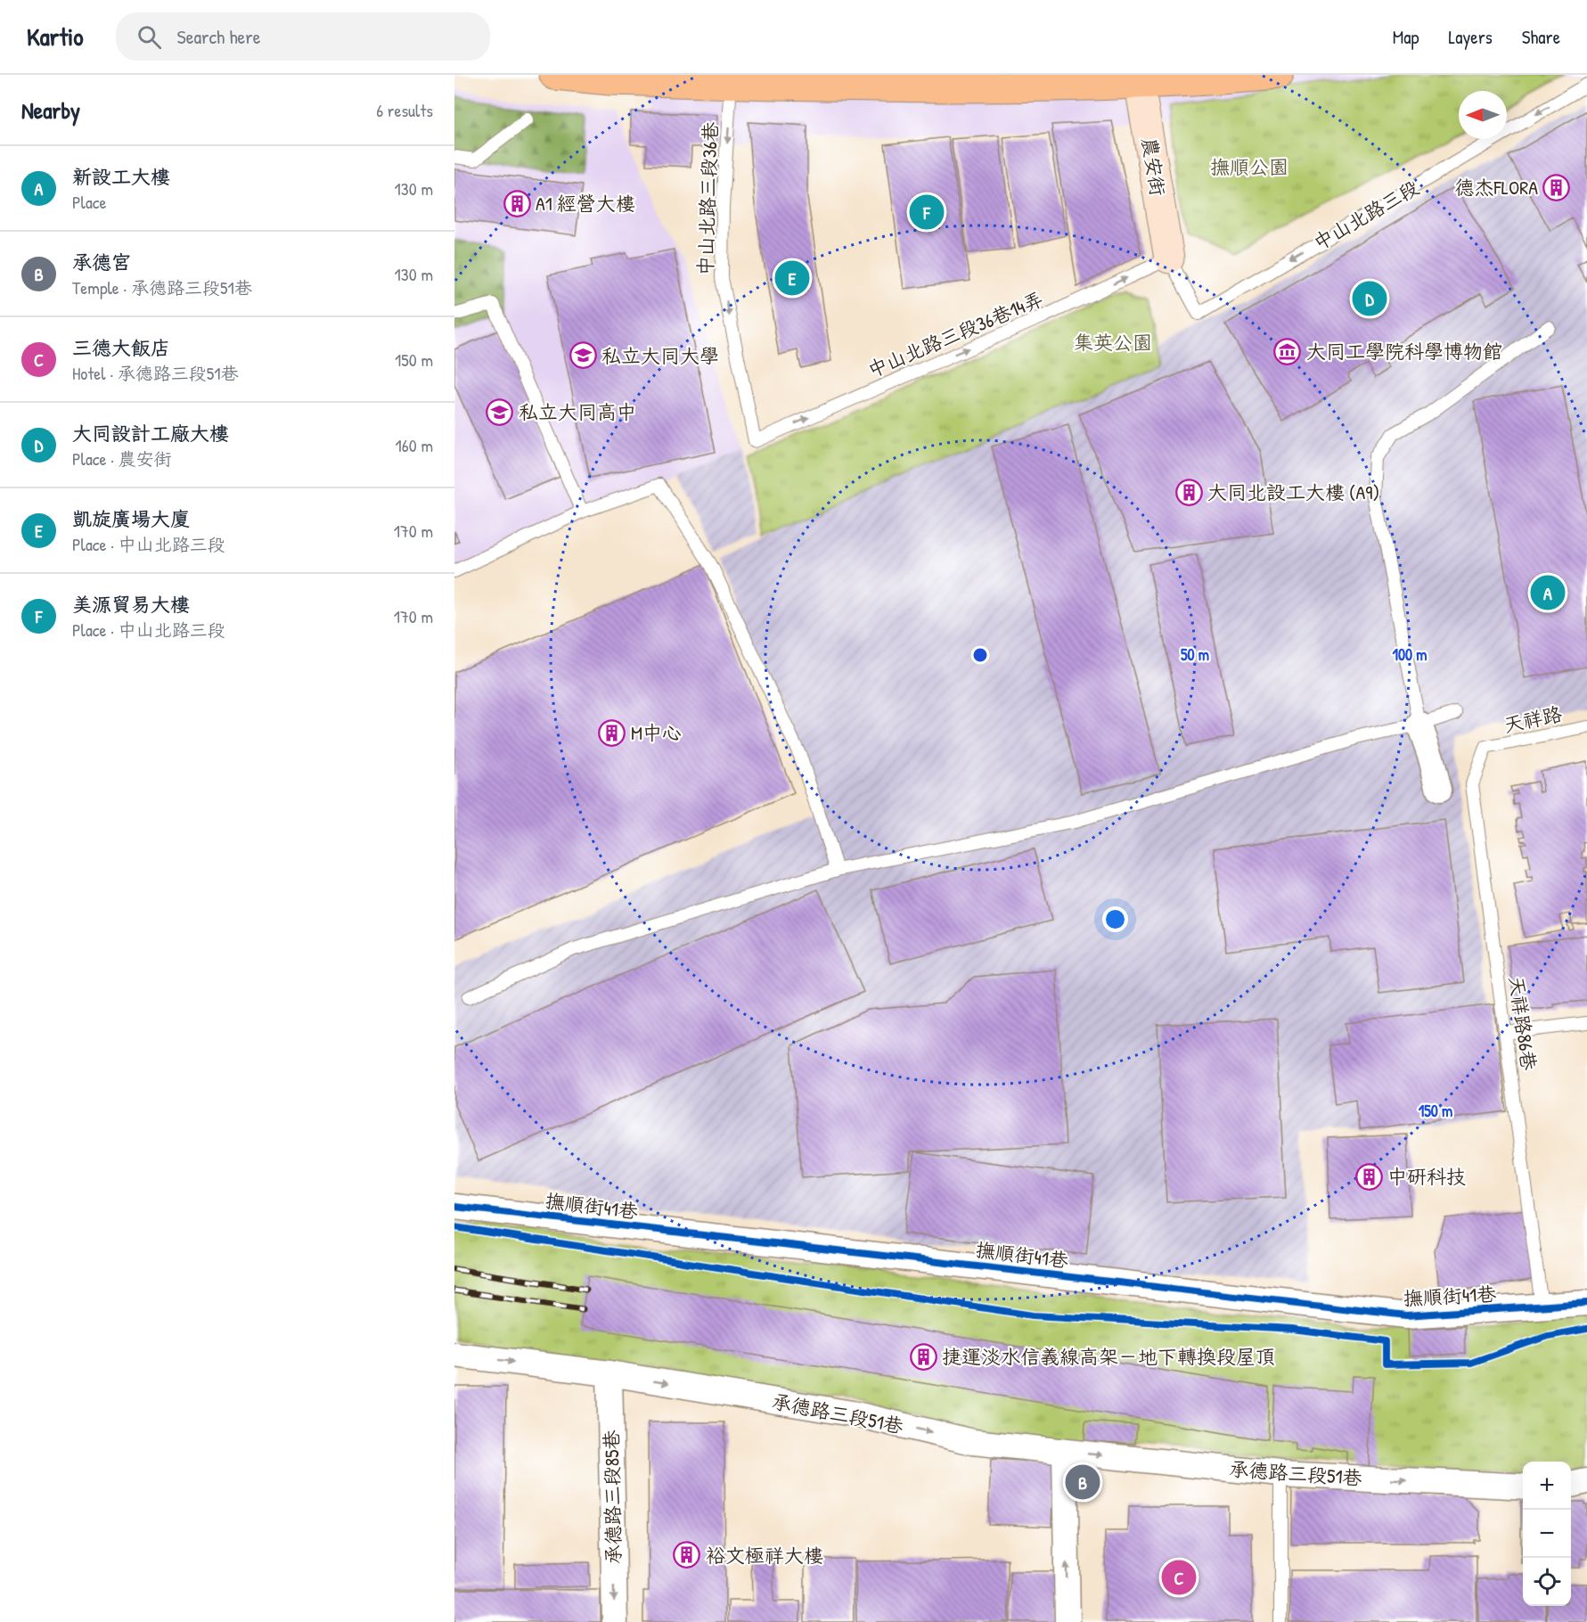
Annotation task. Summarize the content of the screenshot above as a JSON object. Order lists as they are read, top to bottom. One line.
{"streets":{"street":["農安街","撫順街41巷","承德路三段51巷","承德路三段85巷"],"lane":["中山北路三段36巷","中山北路三段","中山北路三段36巷14弄","天祥路","天祥路86巷"]},"crossings":[["農安街","中山北路三段"],["農安街","中山北路三段36巷14弄"],["中山北路三段36巷","中山北路三段36巷14弄"],["中山北路三段","中山北路三段36巷14弄"],["天祥路","天祥路86巷"],["天祥路86巷","撫順街41巷"],["承德路三段51巷","承德路三段85巷"]],"one_way":["中山北路三段36巷","中山北路三段","中山北路三段36巷14弄","承德路三段51巷","承德路三段85巷"],"parks":["撫順公園","集英公園"],"places":{"building":["德杰FLORA","A1 經營大樓","大同北設工大樓 (A9)","M中心","中研科技","捷運淡水信義線高架－地下轉換段屋頂","裕文極祥大樓"],"museum":["大同工學院科學博物館"],"school or university":["私立大同大學","私立大同高中"]},"north":"left","page":{"header":"Kartio","search":"Search here","nav":["Map","Layers","Share"],"heading":["Nearby","6 results"],"list":[{"mark":"A","name":"新設工大樓","note":"Place","value":"130 m"},{"mark":"B","name":"承德宮","note":"Temple · 承德路三段51巷","value":"130 m"},{"mark":"C","name":"三德大飯店","note":"Hotel · 承德路三段51巷","value":"150 m"},{"mark":"D","name":"大同設計工廠大樓","note":"Place · 農安街","value":"160 m"},{"mark":"E","name":"凱旋廣場大廈","note":"Place · 中山北路三段","value":"170 m"},{"mark":"F","name":"美源貿易大樓","note":"Place · 中山北路三段","value":"170 m"}],"pins":["F","E","D","A","B","C"],"map_buttons":["+","−"]},"rings":["50 m","100 m","150 m"]}
